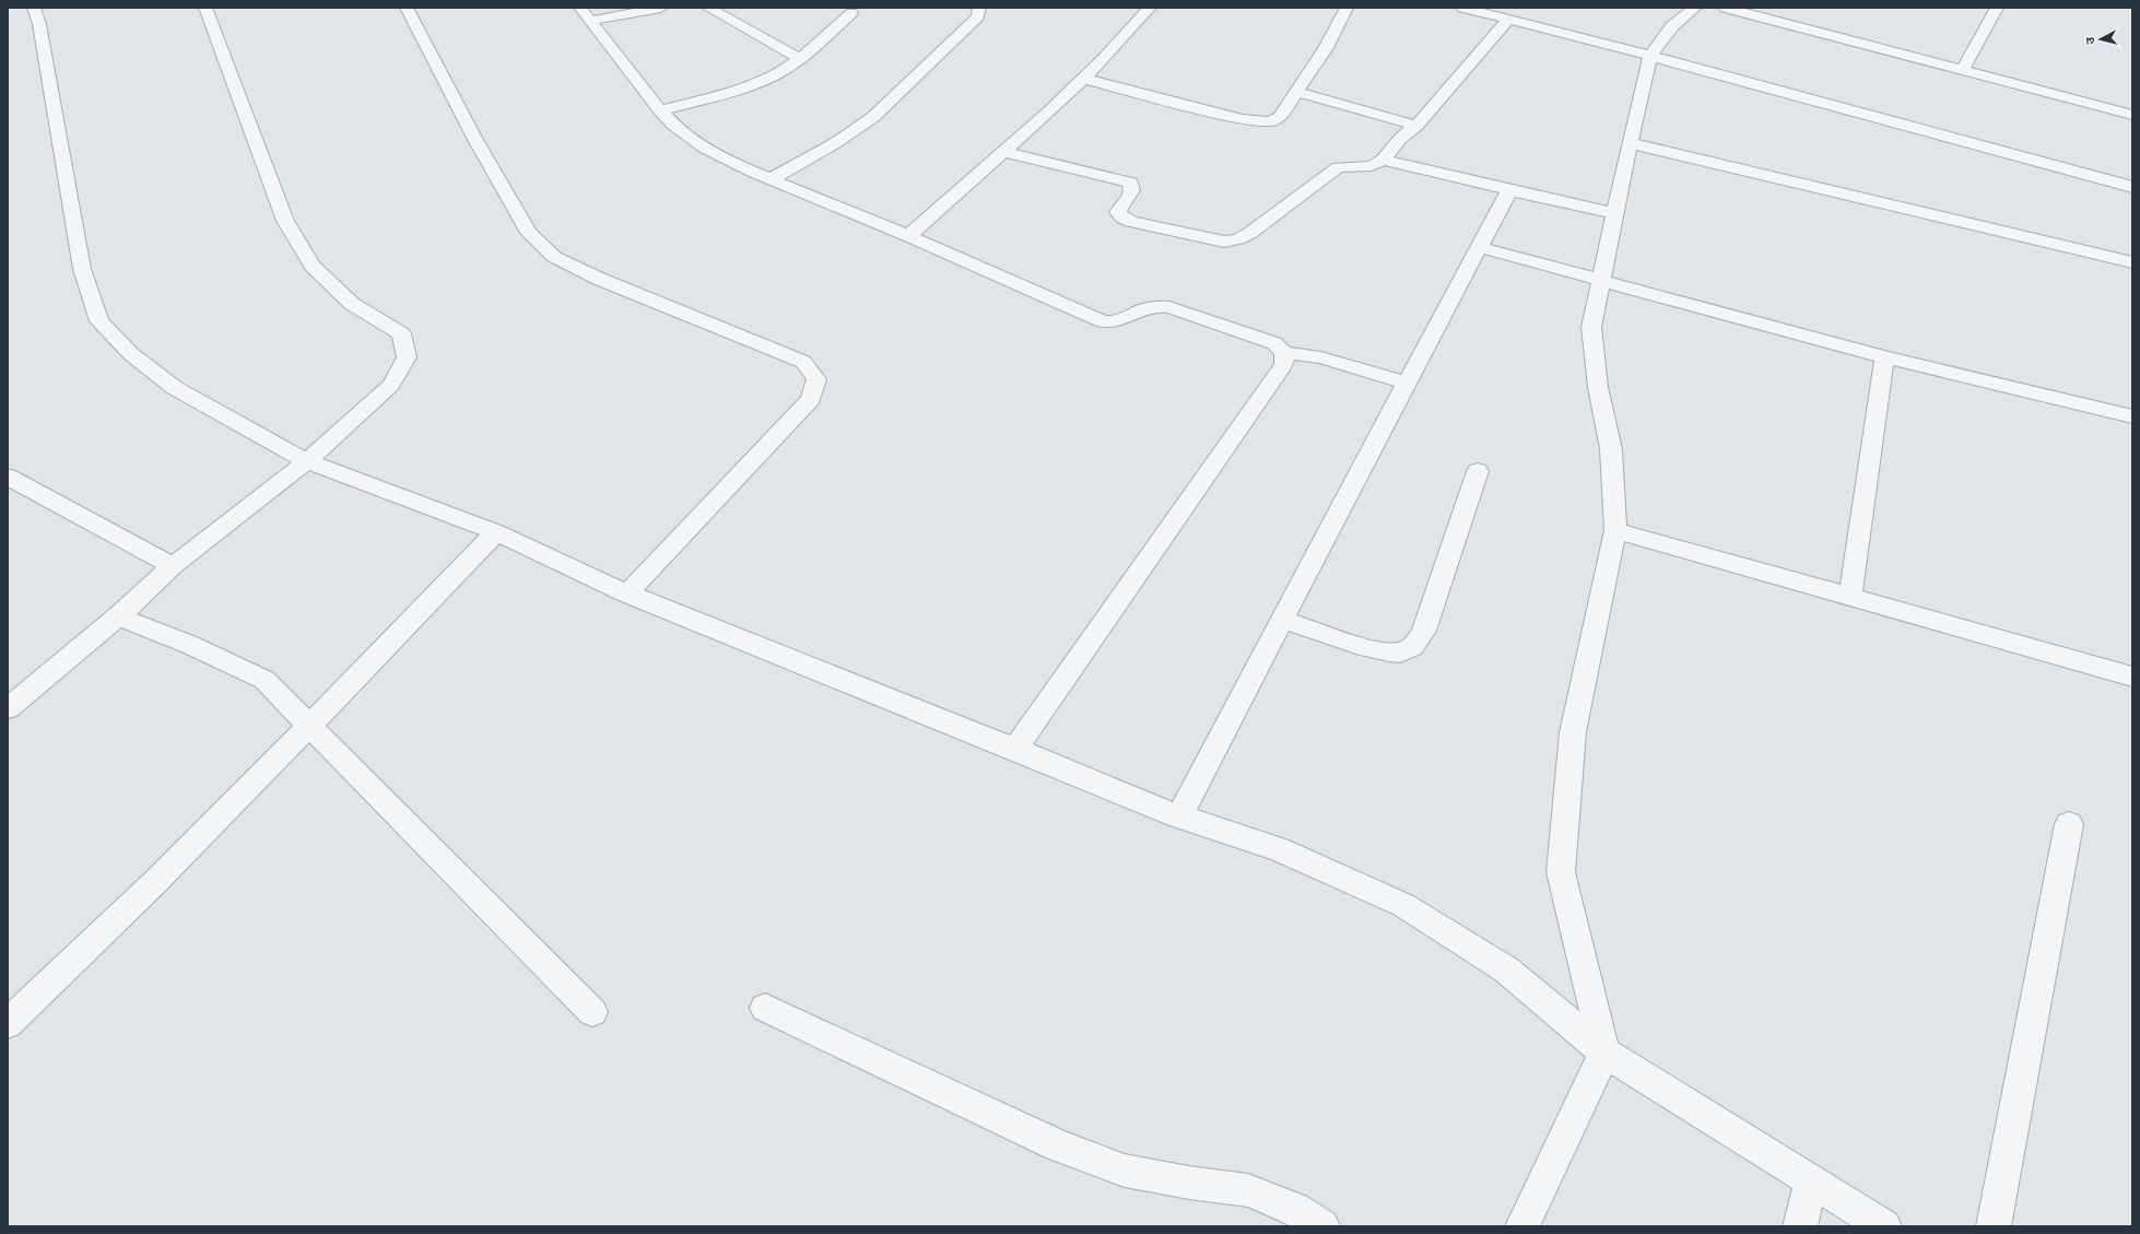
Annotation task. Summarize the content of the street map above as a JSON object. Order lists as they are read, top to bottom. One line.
{"north":"left"}
